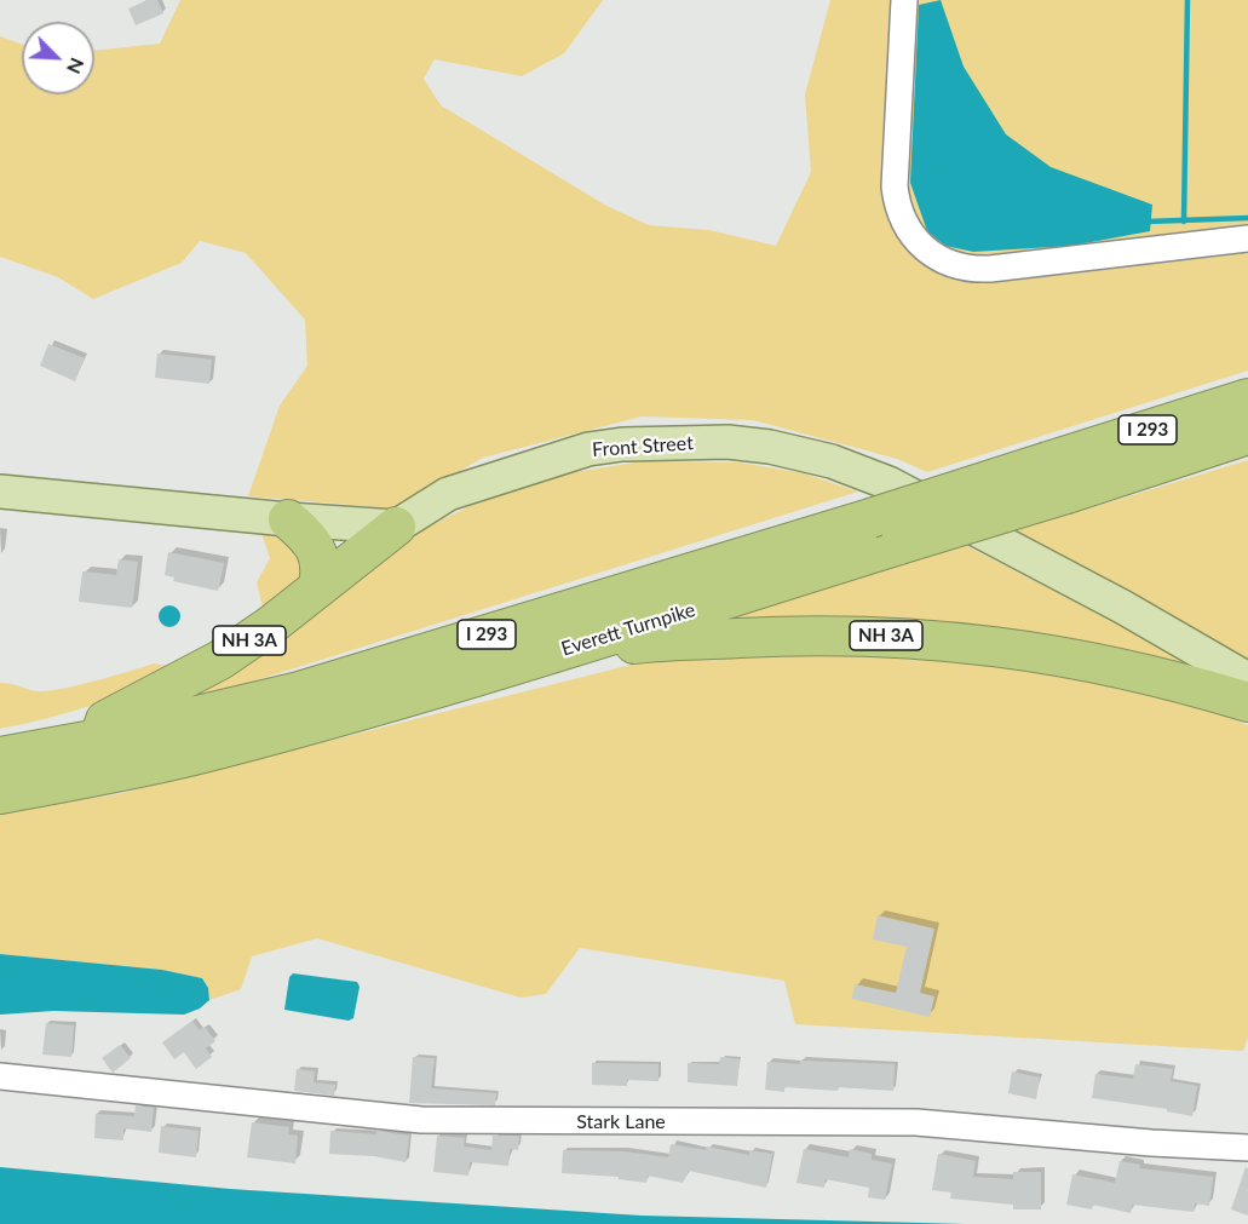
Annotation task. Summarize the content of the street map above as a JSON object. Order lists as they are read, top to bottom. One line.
{"streets":{"highway":["I 293","Everett Turnpike","NH 3A"],"main road":["Front Street"],"street":["Stark Lane"]},"crossings":[["Front Street","NH 3A"],["Everett Turnpike","NH 3A"]],"north":"bottom right"}
